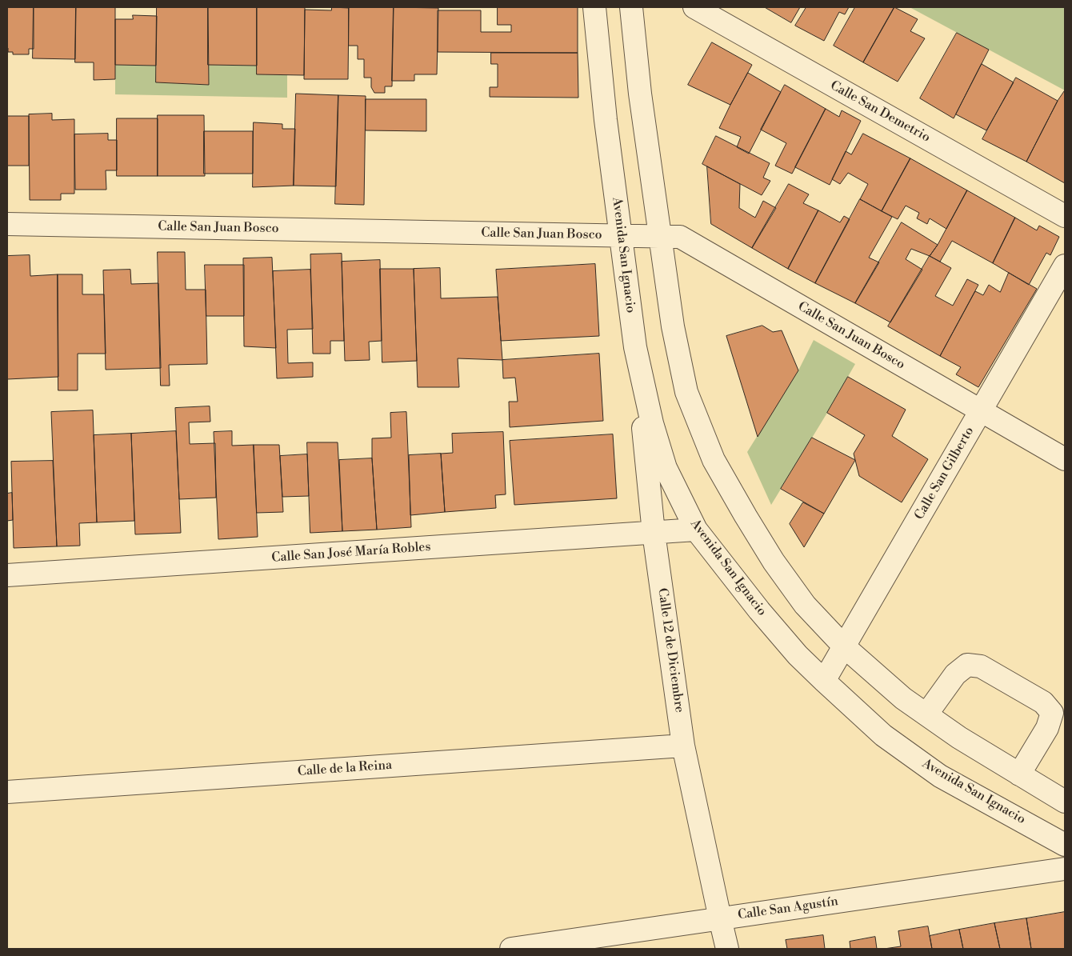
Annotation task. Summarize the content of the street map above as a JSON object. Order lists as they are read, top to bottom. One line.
{"streets":{"street":["Calle San Demetrio","Calle San Juan Bosco","Avenida San Ignacio","Calle San Gilberto","Calle San José María Robles","Calle 12 de Diciembre","Calle de la Reina","Calle San Agustín"]},"crossings":[["Calle San Juan Bosco","Avenida San Ignacio"],["Calle San Juan Bosco","Calle San Gilberto"],["Avenida San Ignacio","Calle San Gilberto"],["Avenida San Ignacio","Calle San José María Robles"],["Avenida San Ignacio","Calle 12 de Diciembre"],["Calle San José María Robles","Calle 12 de Diciembre"],["Calle 12 de Diciembre","Calle de la Reina"],["Calle 12 de Diciembre","Calle San Agustín"]]}
